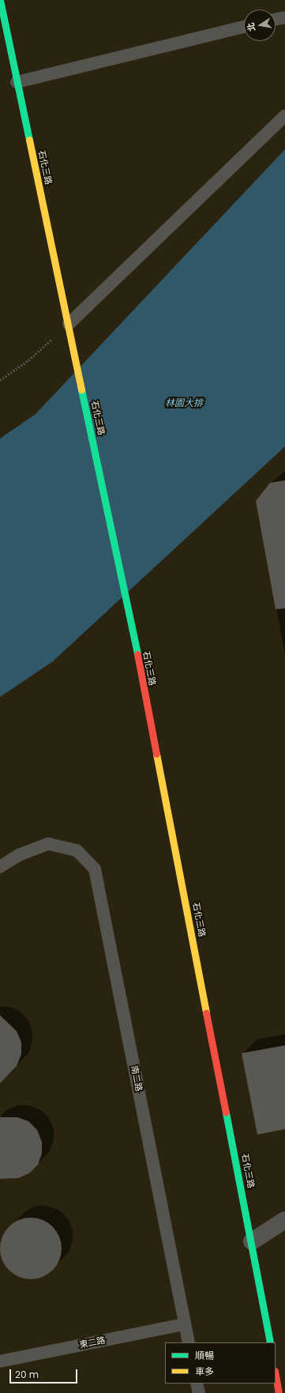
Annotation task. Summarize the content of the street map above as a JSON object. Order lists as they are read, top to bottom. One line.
{"streets":{"street":["石化三路"],"lane":["南二路","東二路"]},"crossings":[["南二路","東二路"]],"water":["林園大排"],"legend":["順暢","車多"],"scale_bar":"20 m","north":"left"}
